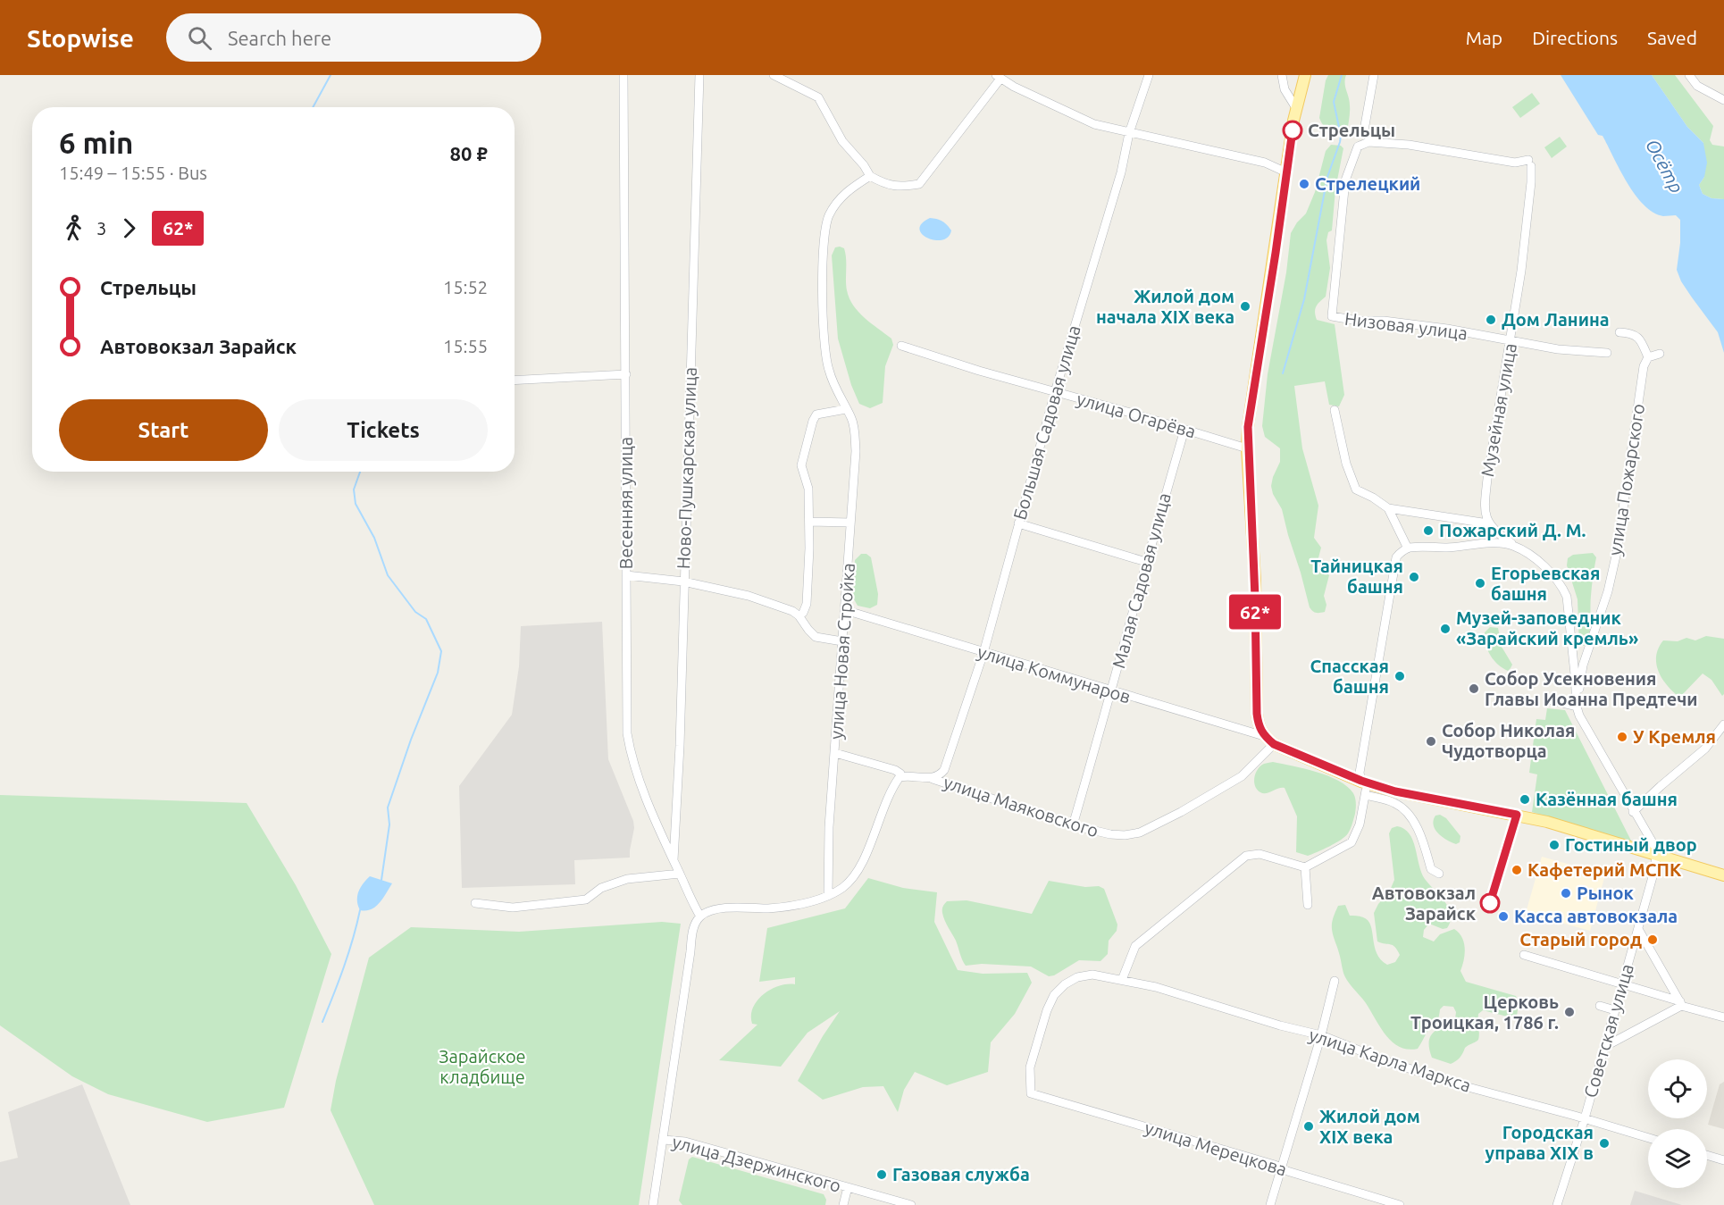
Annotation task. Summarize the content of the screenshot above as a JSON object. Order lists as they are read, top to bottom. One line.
{"streets":{"street":["Низовая улица","Музейная улица","улица Огарёва","Большая Садовая улица","Ново-Пушкарская улица","улица Пожарского","Весенняя улица","Малая Садовая улица","улица Новая Стройка","улица Коммунаров","улица Маяковского","Советская улица","улица Карла Маркса","улица Мерецкова","улица Дзержинского"]},"crossings":[["Низовая улица","Музейная улица"],["улица Огарёва","Большая Садовая улица"],["улица Огарёва","Малая Садовая улица"],["Большая Садовая улица","улица Коммунаров"],["Большая Садовая улица","улица Маяковского"],["Ново-Пушкарская улица","Весенняя улица"],["Малая Садовая улица","улица Коммунаров"],["Малая Садовая улица","улица Маяковского"],["улица Новая Стройка","улица Коммунаров"],["Советская улица","улица Карла Маркса"],["улица Карла Маркса","улица Мерецкова"]],"water":["Осётр"],"parks":["Зарайское кладбище"],"places":["Стрельцы","Стрелецкий","Жилой дом начала XIX века","Дом Ланина","Пожарский Д. М.","Тайницкая башня","Егорьевская башня","Музей-заповедник «Зарайский кремль»","Спасская башня","Собор Усекновения Главы Иоанна Предтечи","У Кремля","Собор Николая Чудотворца","Казённая башня","Гостиный двор","Кафетерий МСПК","Рынок","Автовокзал Зарайск","Касса автовокзала","Старый город","Церковь Троицкая, 1786 г.","Жилой дом XIX века","Городская управа XIX в","Газовая служба"],"lines":["bus line 62*"],"page":{"header":"Stopwise","search":"Search here","nav":["Map","Directions","Saved"],"on_map":"62*","heading":["6 min","15:49 – 15:55 · Bus","80 ₽"],"legs":["3","62*"],"list":[{"name":"Стрельцы","value":"15:52"},{"name":"Автовокзал Зарайск","value":"15:55"}],"buttons":["Start","Tickets"]}}
